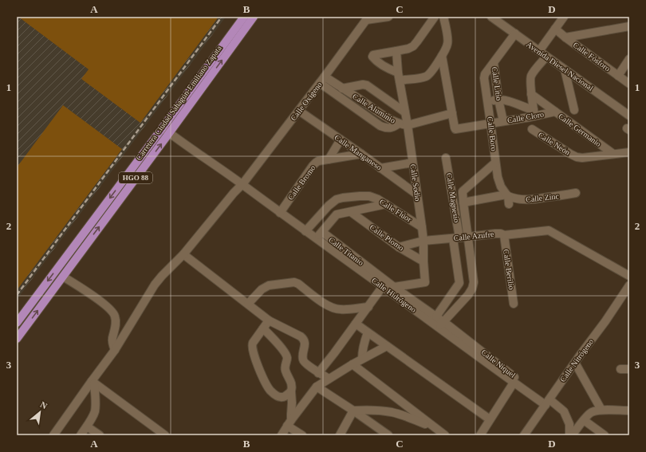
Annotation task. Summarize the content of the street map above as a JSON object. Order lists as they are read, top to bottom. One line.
{"streets":{"main road":["Carretera Ciudad Sahagún-Emiliano Zapata","HGO 88"],"street":["Calle Fósforo","Avenida Diesel Nacional","Calle Litio","Calle Oxígeno","Calle Aluminio","Calle Cloro","Calle Germanio","Calle Boro","Calle Neón","Calle Manganeso","Calle Bromo","Calle Sodio","Calle Magnesio","Calle Zinc","Calle Flúor","Calle Azufre","Calle Plomo","Calle Titanio","Calle Berilio","Calle Hidrógeno","Calle Nitrógeno","Calle Níquel"]},"crossings":[["Avenida Diesel Nacional","Calle Litio"],["Calle Litio","Calle Cloro"],["Calle Litio","Calle Boro"],["Calle Oxígeno","Calle Aluminio"],["Calle Oxígeno","Calle Manganeso"],["Calle Oxígeno","Calle Hidrógeno"],["Carretera Ciudad Sahagún-Emiliano Zapata","Calle Hidrógeno"],["Calle Aluminio","Calle Sodio"],["Calle Cloro","Calle Germanio"],["Calle Cloro","Calle Boro"],["Calle Germanio","Calle Neón"],["Calle Boro","Calle Zinc"],["Calle Manganeso","Calle Bromo"],["Calle Manganeso","Calle Sodio"],["Calle Bromo","Calle Hidrógeno"],["Calle Sodio","Calle Flúor"],["Calle Sodio","Calle Azufre"],["Calle Sodio","Calle Plomo"],["Calle Sodio","Calle Titanio"],["Calle Magnesio","Calle Azufre"],["Calle Magnesio","Calle Titanio"],["Calle Flúor","Calle Hidrógeno"],["Calle Azufre","Calle Plomo"],["Calle Azufre","Calle Berilio"],["Calle Titanio","Calle Hidrógeno"],["Calle Titanio","Calle Níquel"],["Calle Hidrógeno","Calle Nitrógeno"],["Calle Hidrógeno","Calle Níquel"],["Calle Nitrógeno","Calle Níquel"]],"north":"top right","grid":{"columns":["A","B","C","D"],"rows":["1","2","3"]}}
